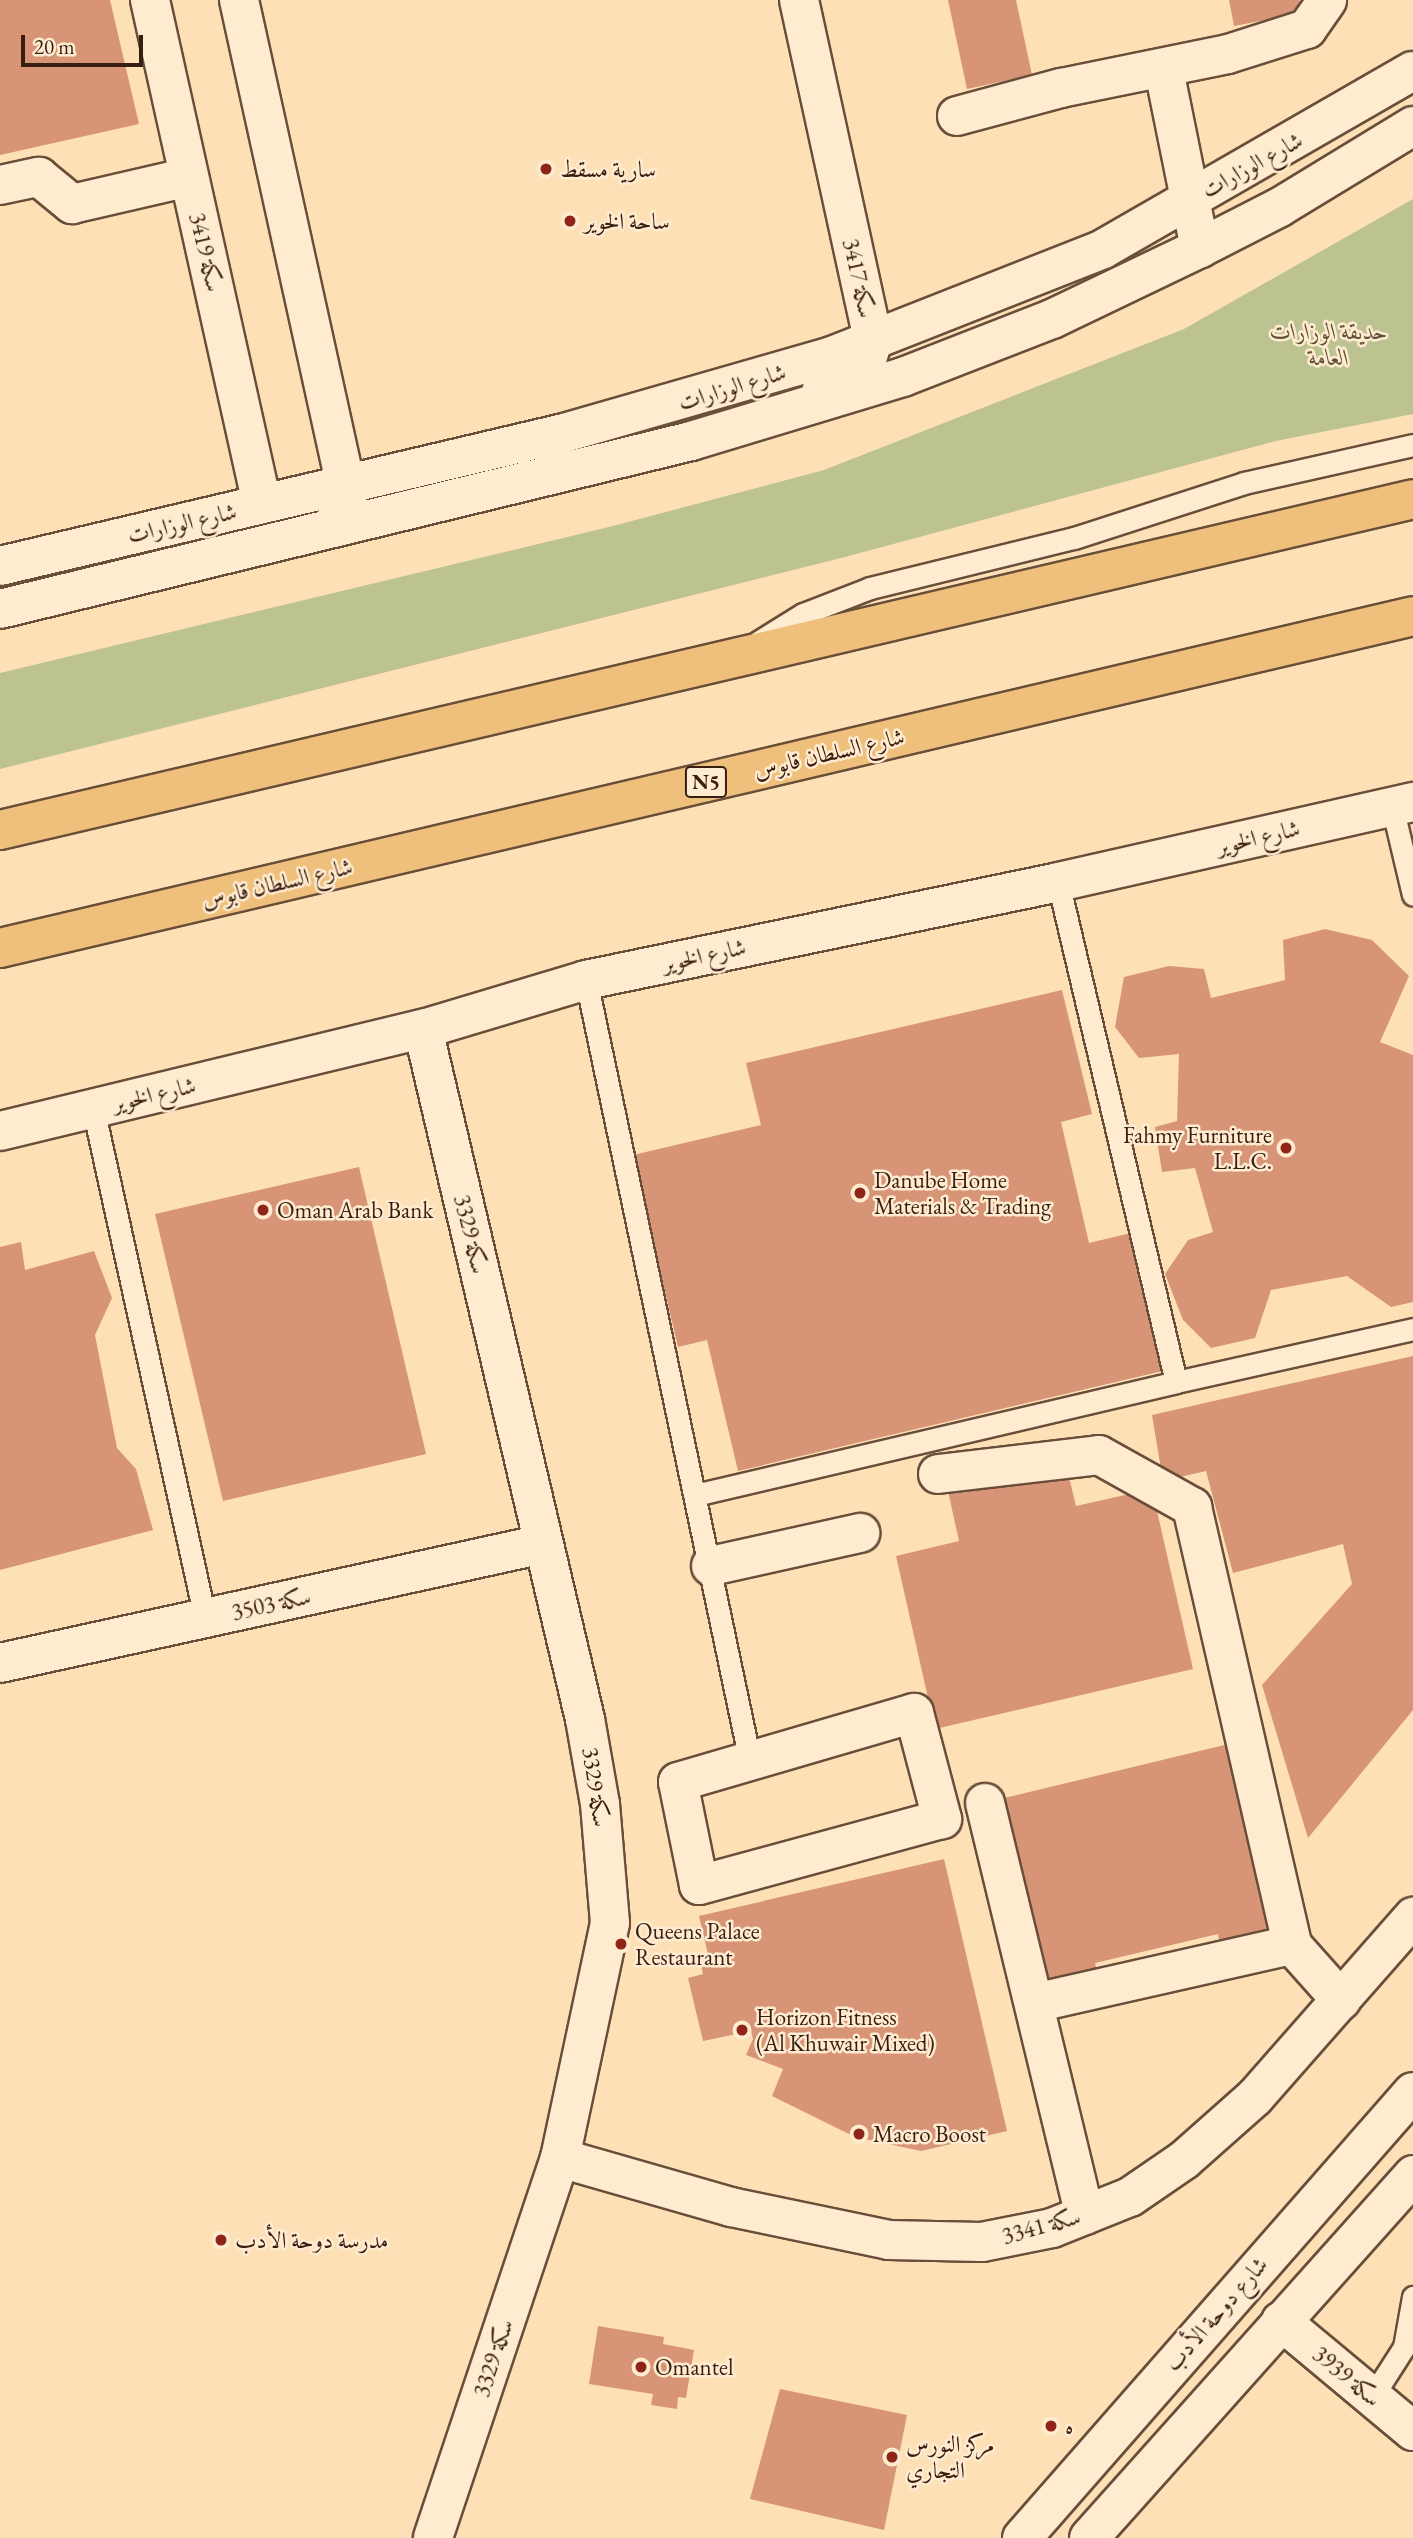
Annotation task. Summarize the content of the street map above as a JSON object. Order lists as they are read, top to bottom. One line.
{"streets":{"highway":["شارع السلطان قابوس","N5"],"street":["شارع الوزارات","سكة 3419","سكة 3417","شارع الخوير","سكة 3329","سكة 3503","سكة 3341","شارع دوحة الأدب","سكة 3939"]},"crossings":[["شارع الوزارات","سكة 3419"],["شارع الوزارات","سكة 3417"],["شارع الخوير","سكة 3329"],["سكة 3329","سكة 3503"],["سكة 3329","سكة 3341"]],"parks":["حديقة الوزارات العامة"],"places":["سارية مسقط","ساحة الخوير","Fahmy Furniture L.L.C.","Danube Home Materials & Trading","Oman Arab Bank","Queens Palace Restaurant","Horizon Fitness (Al Khuwair Mixed)","Macro Boost","مدرسة دوحة الأدب","Omantel","ه","مركز النورس التجاري"],"scale_bar":"20 m"}
